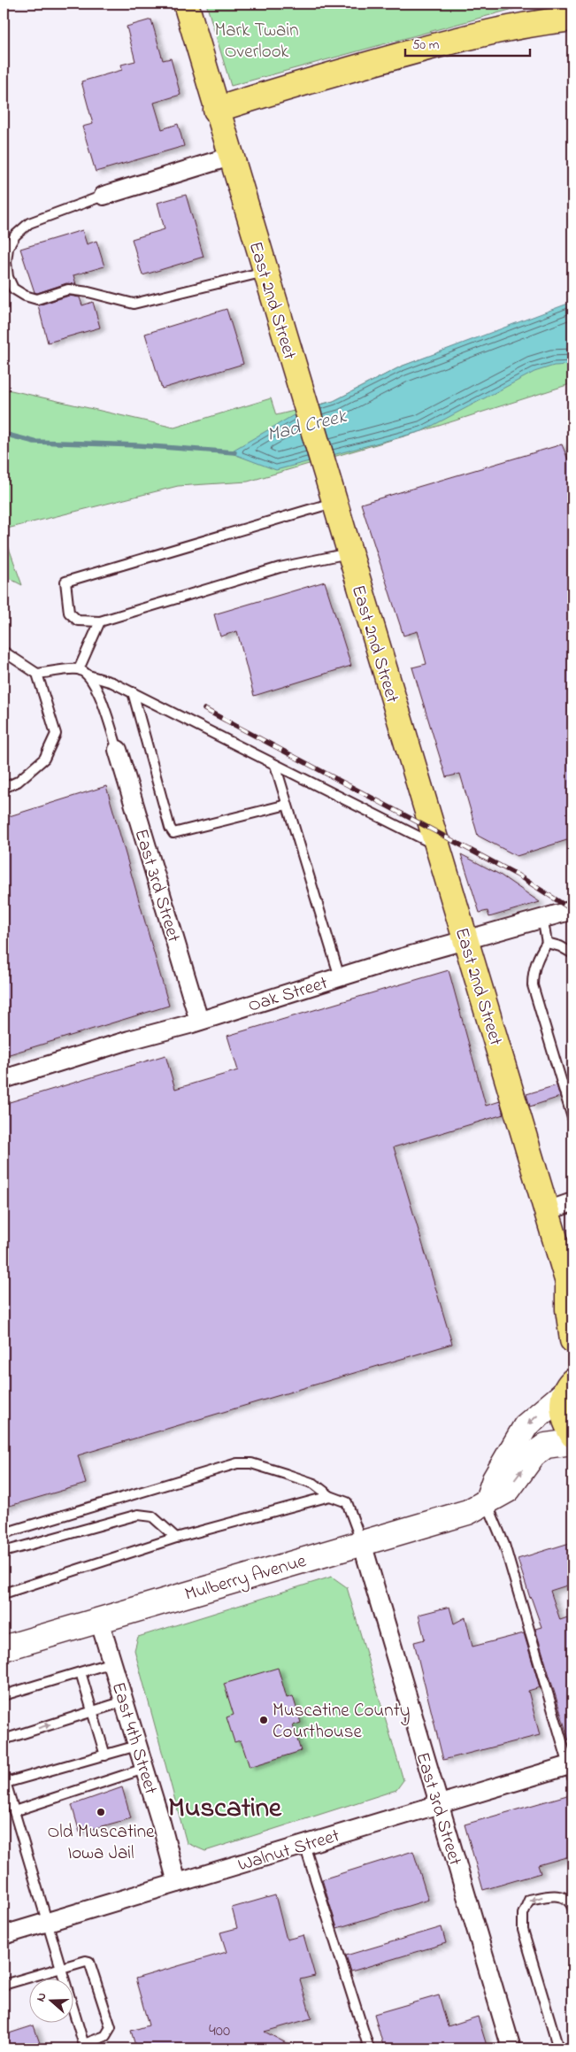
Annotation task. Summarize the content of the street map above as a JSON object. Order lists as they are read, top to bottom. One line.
{"streets":{"main road":["East 2nd Street","Mulberry Avenue"],"street":["East 3rd Street","Oak Street","East 4th Street","Walnut Street"]},"crossings":[["East 2nd Street","Oak Street"],["East 3rd Street","Oak Street"],["East 3rd Street","Mulberry Avenue"],["East 3rd Street","Walnut Street"],["Mulberry Avenue","East 4th Street"],["East 4th Street","Walnut Street"]],"districts":["Muscatine"],"water":["Mad Creek"],"parks":["Mark Twain Overlook"],"places":["Muscatine County Courthouse","Old Muscatine Iowa Jail"],"house_numbers":["400"],"scale_bar":"50 m","north":"left"}
